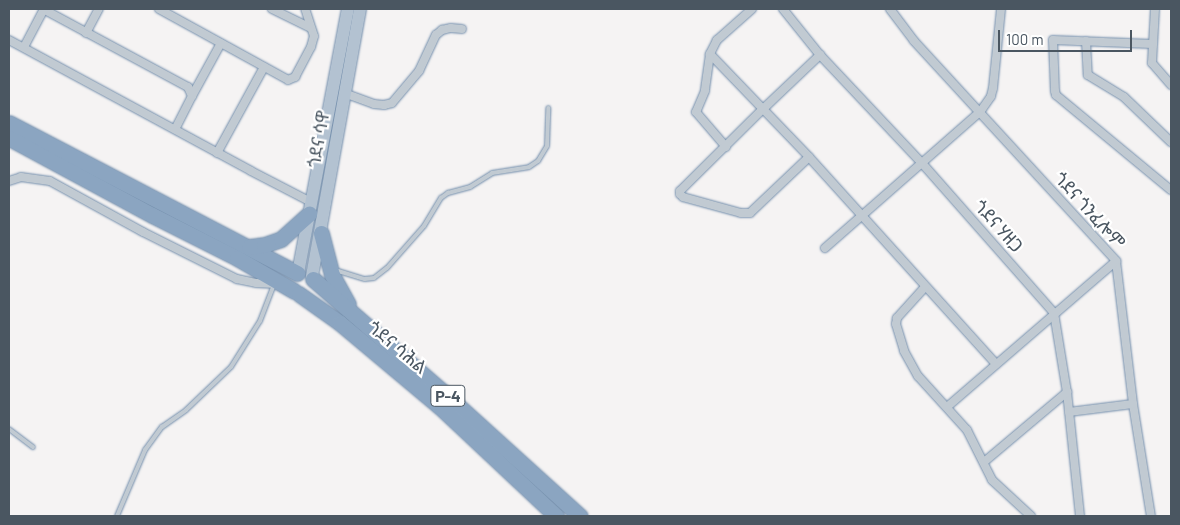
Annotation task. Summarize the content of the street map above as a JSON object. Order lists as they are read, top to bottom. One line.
{"streets":{"highway":["ጎደና ሳሕል","P-4"],"main road":["ጎደና ሳዋ"],"street":["ጎደና ጎንፈሎም","ጎደና ሃዘጋ"]},"crossings":[["ጎደና ሳዋ","ጎደና ሳሕል"],["ጎደና ሳዋ","P-4"],["ጎደና ሳሕል","P-4"]],"scale_bar":"100 m"}
